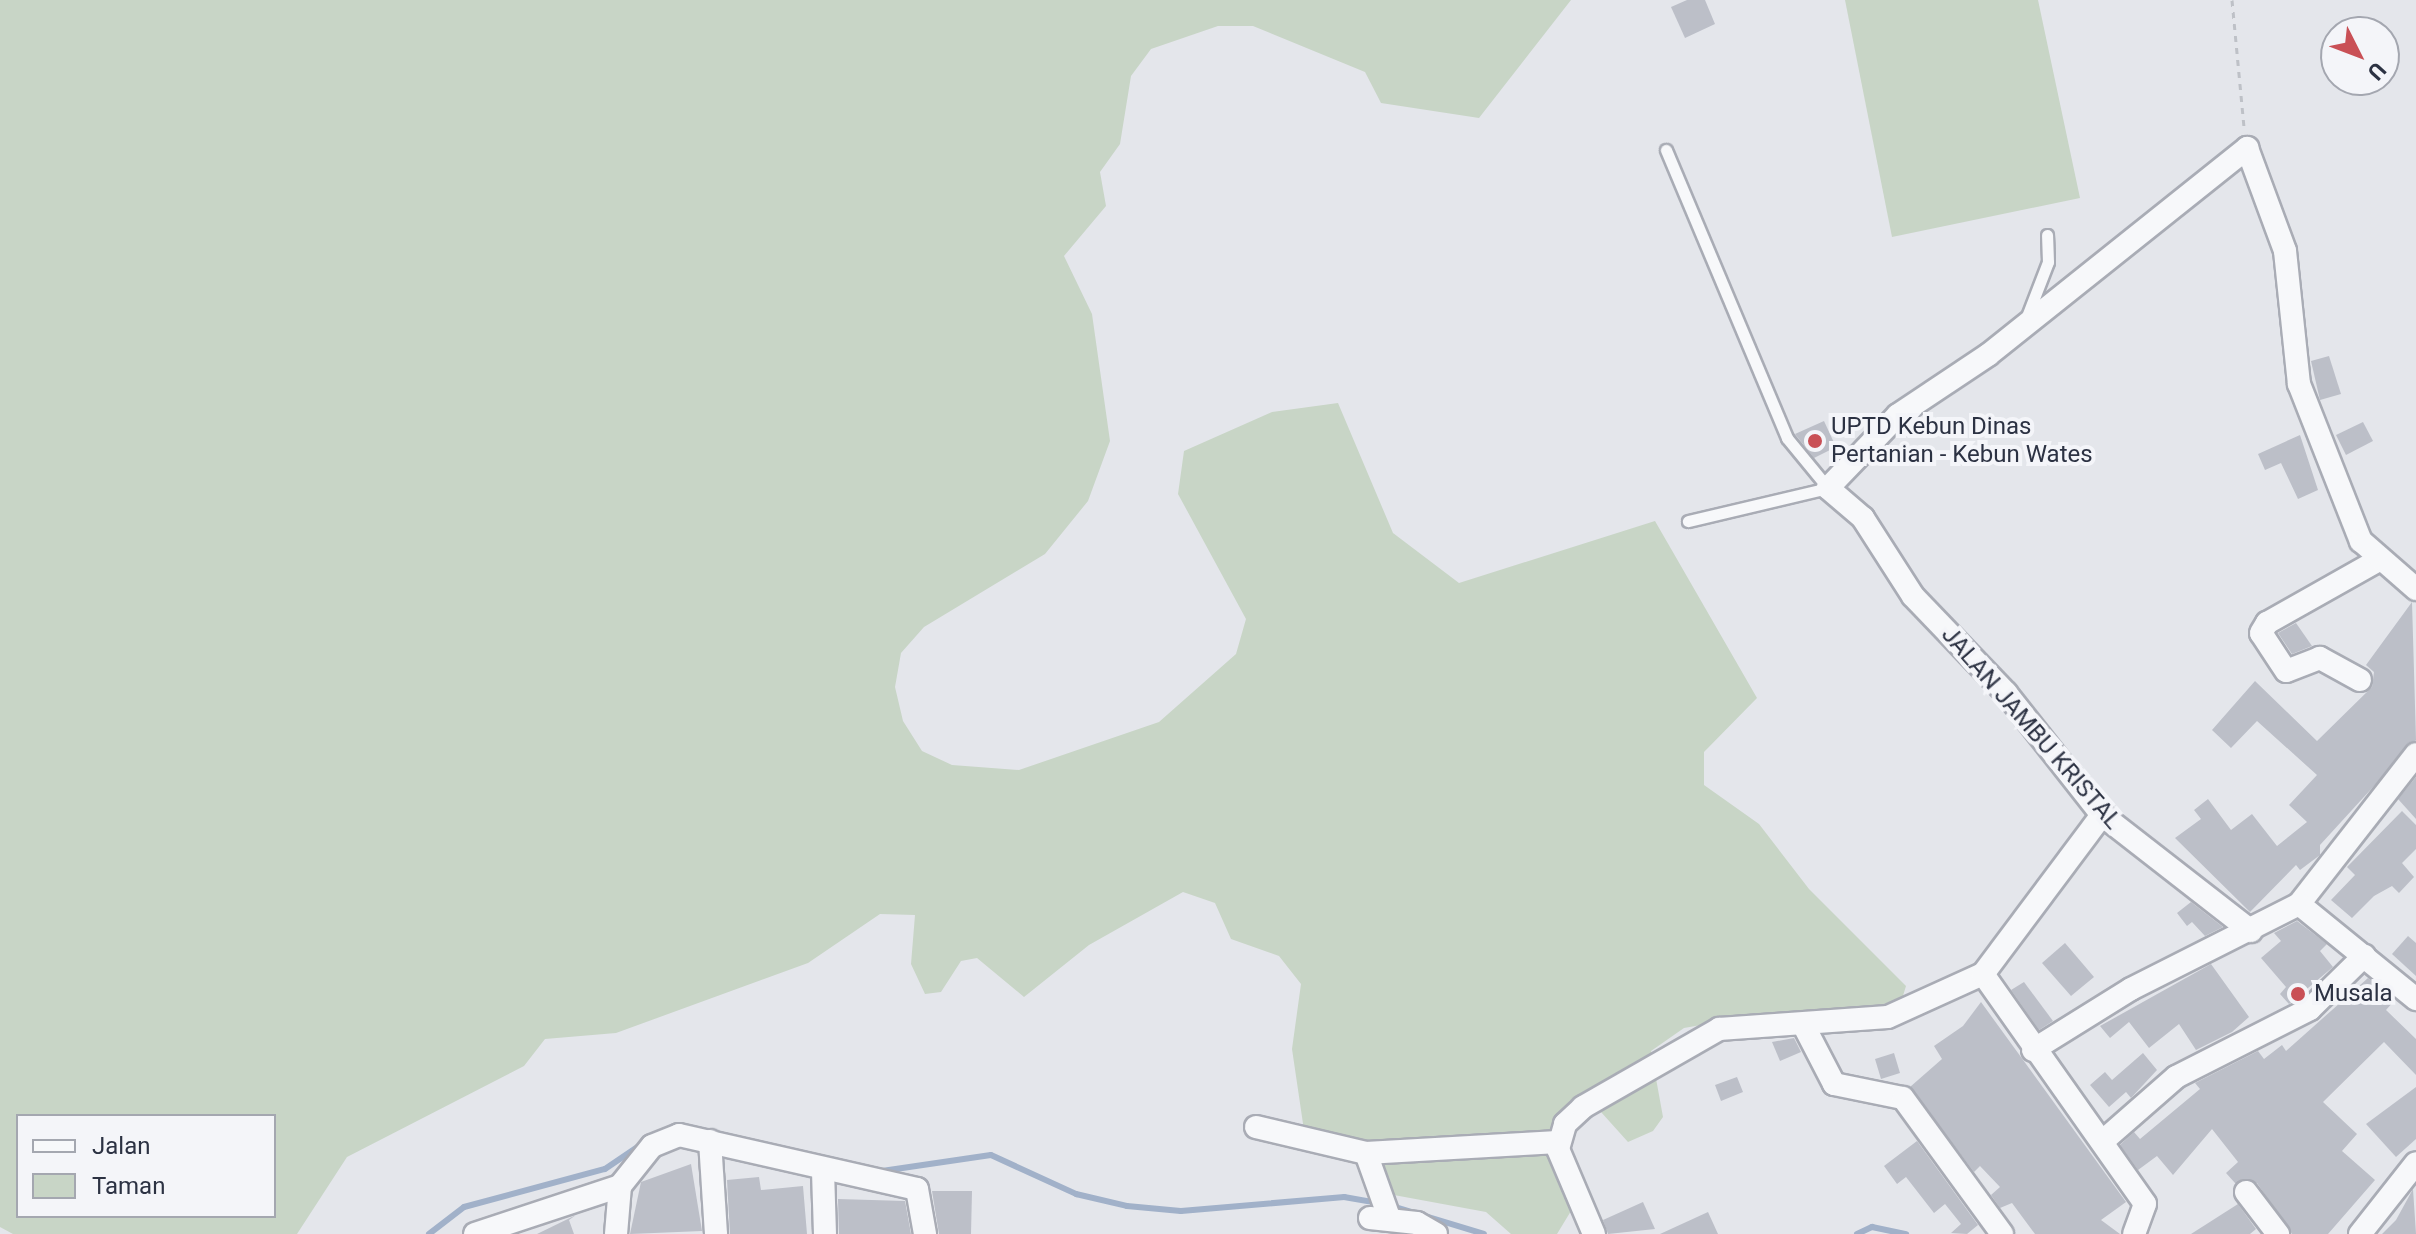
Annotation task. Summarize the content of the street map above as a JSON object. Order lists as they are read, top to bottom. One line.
{"streets":{"street":["JALAN JAMBU KRISTAL"]},"places":["UPTD Kebun Dinas Pertanian - Kebun Wates","Musala"],"legend":["Jalan","Taman"],"north":"bottom right"}
